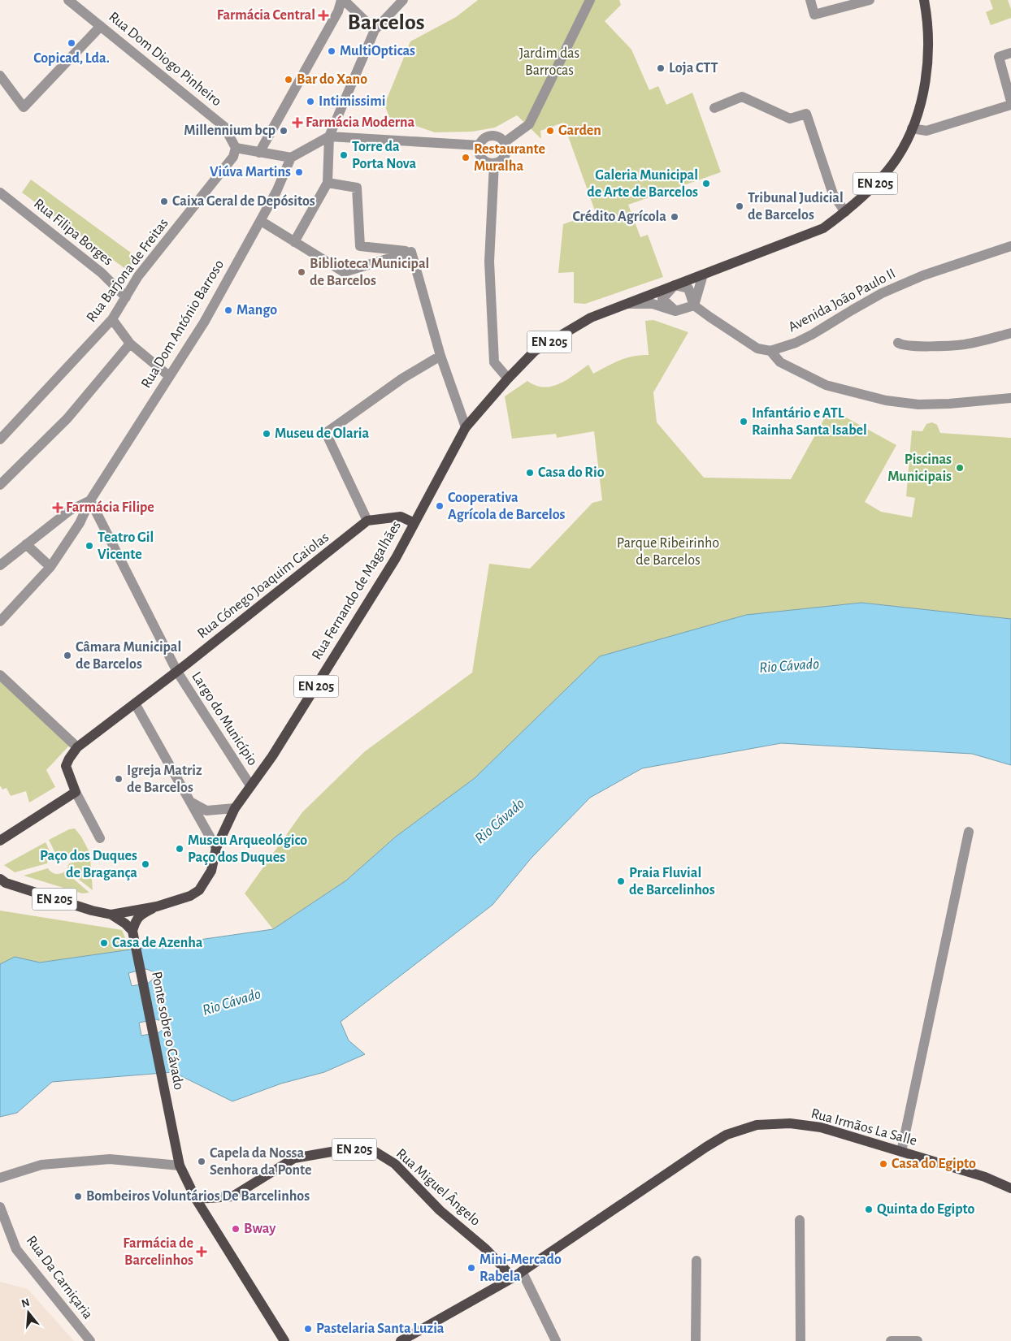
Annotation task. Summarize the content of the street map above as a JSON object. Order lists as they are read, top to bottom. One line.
{"streets":{"main road":["EN 205","Rua Cónego Joaquim Gaiolas","Rua Fernando de Magalhães","Largo do Município","Ponte sobre o Cávado","Rua Irmãos La Salle","Rua Miguel Ângelo"],"street":["Rua Dom Diogo Pinheiro","Rua Filipa Borges","Rua Barjona de Freitas","Avenida João Paulo II","Rua Dom António Barroso","Rua Da Carniçaria"]},"crossings":[["Rua Dom Diogo Pinheiro","Rua Barjona de Freitas"],["EN 205","Rua Fernando de Magalhães"],["EN 205","Ponte sobre o Cávado"],["Rua Filipa Borges","Rua Barjona de Freitas"],["Rua Cónego Joaquim Gaiolas","Largo do Município"],["Rua Fernando de Magalhães","Largo do Município"],["Ponte sobre o Cávado","Rua Miguel Ângelo"],["Rua Irmãos La Salle","Rua Miguel Ângelo"]],"districts":["Barcelos"],"water":["Rio Cávado"],"parks":["Jardim das Barrocas","Parque Ribeirinho de Barcelos"],"places":{"health":["Farmácia Central","Farmácia Moderna","Farmácia Filipe","Farmácia de Barcelinhos"],"other":["Copicad, Lda.","MultiOpticas","Loja CTT","Bar do Xano","Intimissimi","Millennium bcp","Garden","Torre da Porta Nova","Restaurante Muralha","Viúva Martins","Galeria Municipal de Arte de Barcelos","Caixa Geral de Depósitos","Tribunal Judicial de Barcelos","Crédito Agrícola","Biblioteca Municipal de Barcelos","Mango","Infantário e ATL Rainha Santa Isabel","Museu de Olaria","Piscinas Municipais","Casa do Rio","Cooperativa Agrícola de Barcelos","Teatro Gil Vicente","Câmara Municipal de Barcelos","Igreja Matriz de Barcelos","Museu Arqueológico Paço dos Duques","Paço dos Duques de Bragança","Praia Fluvial de Barcelinhos","Casa de Azenha","Capela da Nossa Senhora da Ponte","Casa do Egipto","Bombeiros Voluntários De Barcelinhos","Quinta do Egipto","Bway","Mini-Mercado Rabela","Pastelaria Santa Luzia"]},"north":"top"}
